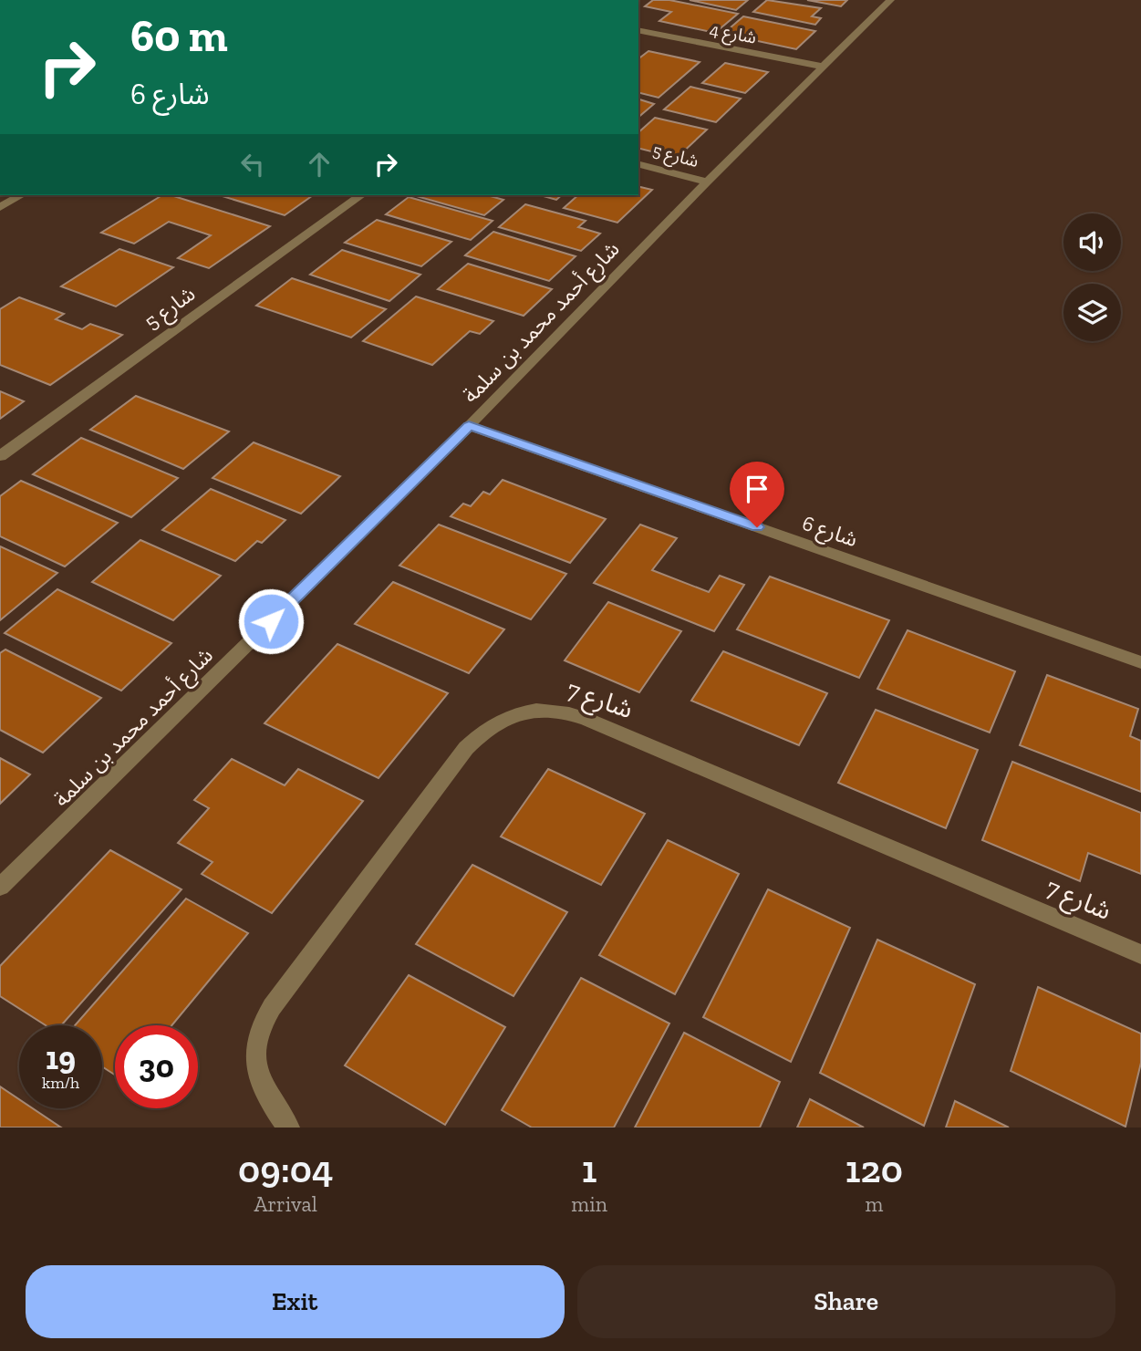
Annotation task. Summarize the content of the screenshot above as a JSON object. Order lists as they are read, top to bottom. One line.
{"streets":{"street":["شارع 4","شارع 5","شارع أحمد محمد بن سلمة","شارع 6","شارع 7"]},"crossings":[["شارع 4","شارع أحمد محمد بن سلمة"],["شارع 5","شارع أحمد محمد بن سلمة"],["شارع أحمد محمد بن سلمة","شارع 6"]],"page":{"turn":["60 m","شارع 6"],"speed":"19 km/h","limit":"30","eta":["09:04","Arrival","1","min","120","m"],"buttons":["Exit","Share"]}}
